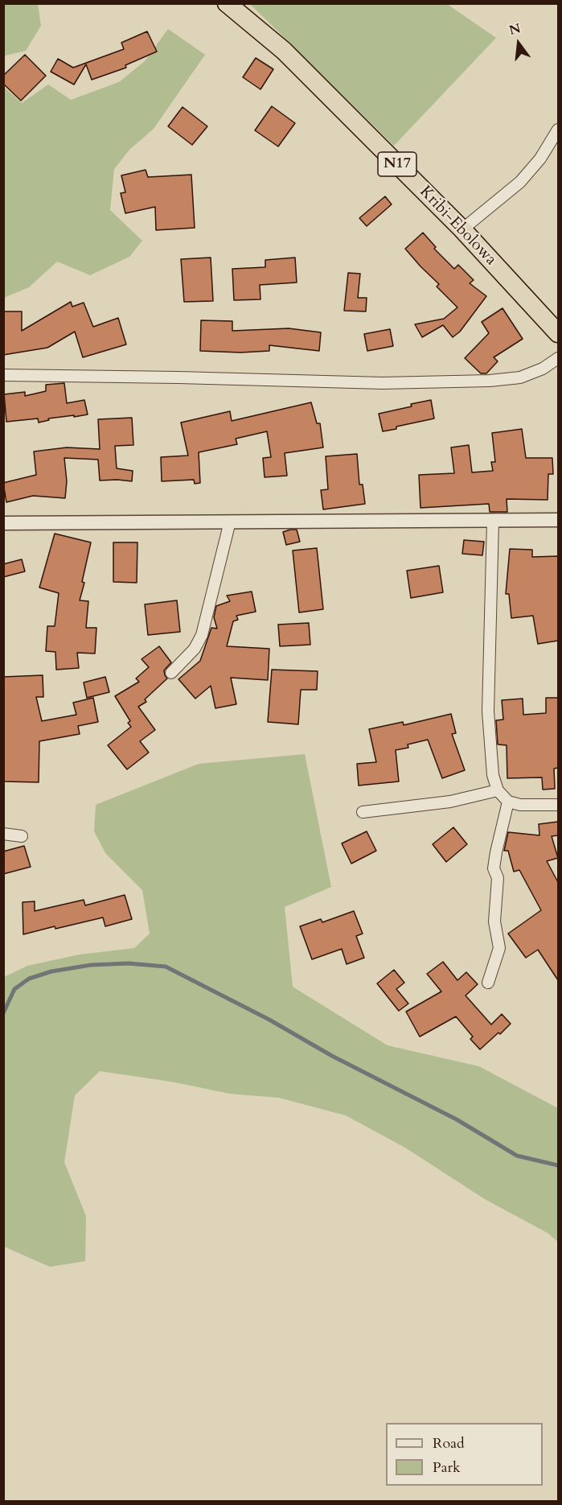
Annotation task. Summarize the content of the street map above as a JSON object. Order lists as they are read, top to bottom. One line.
{"streets":{"highway":["N17","Kribi-Ebolowa"]},"legend":["Road","Park"],"north":"top"}
